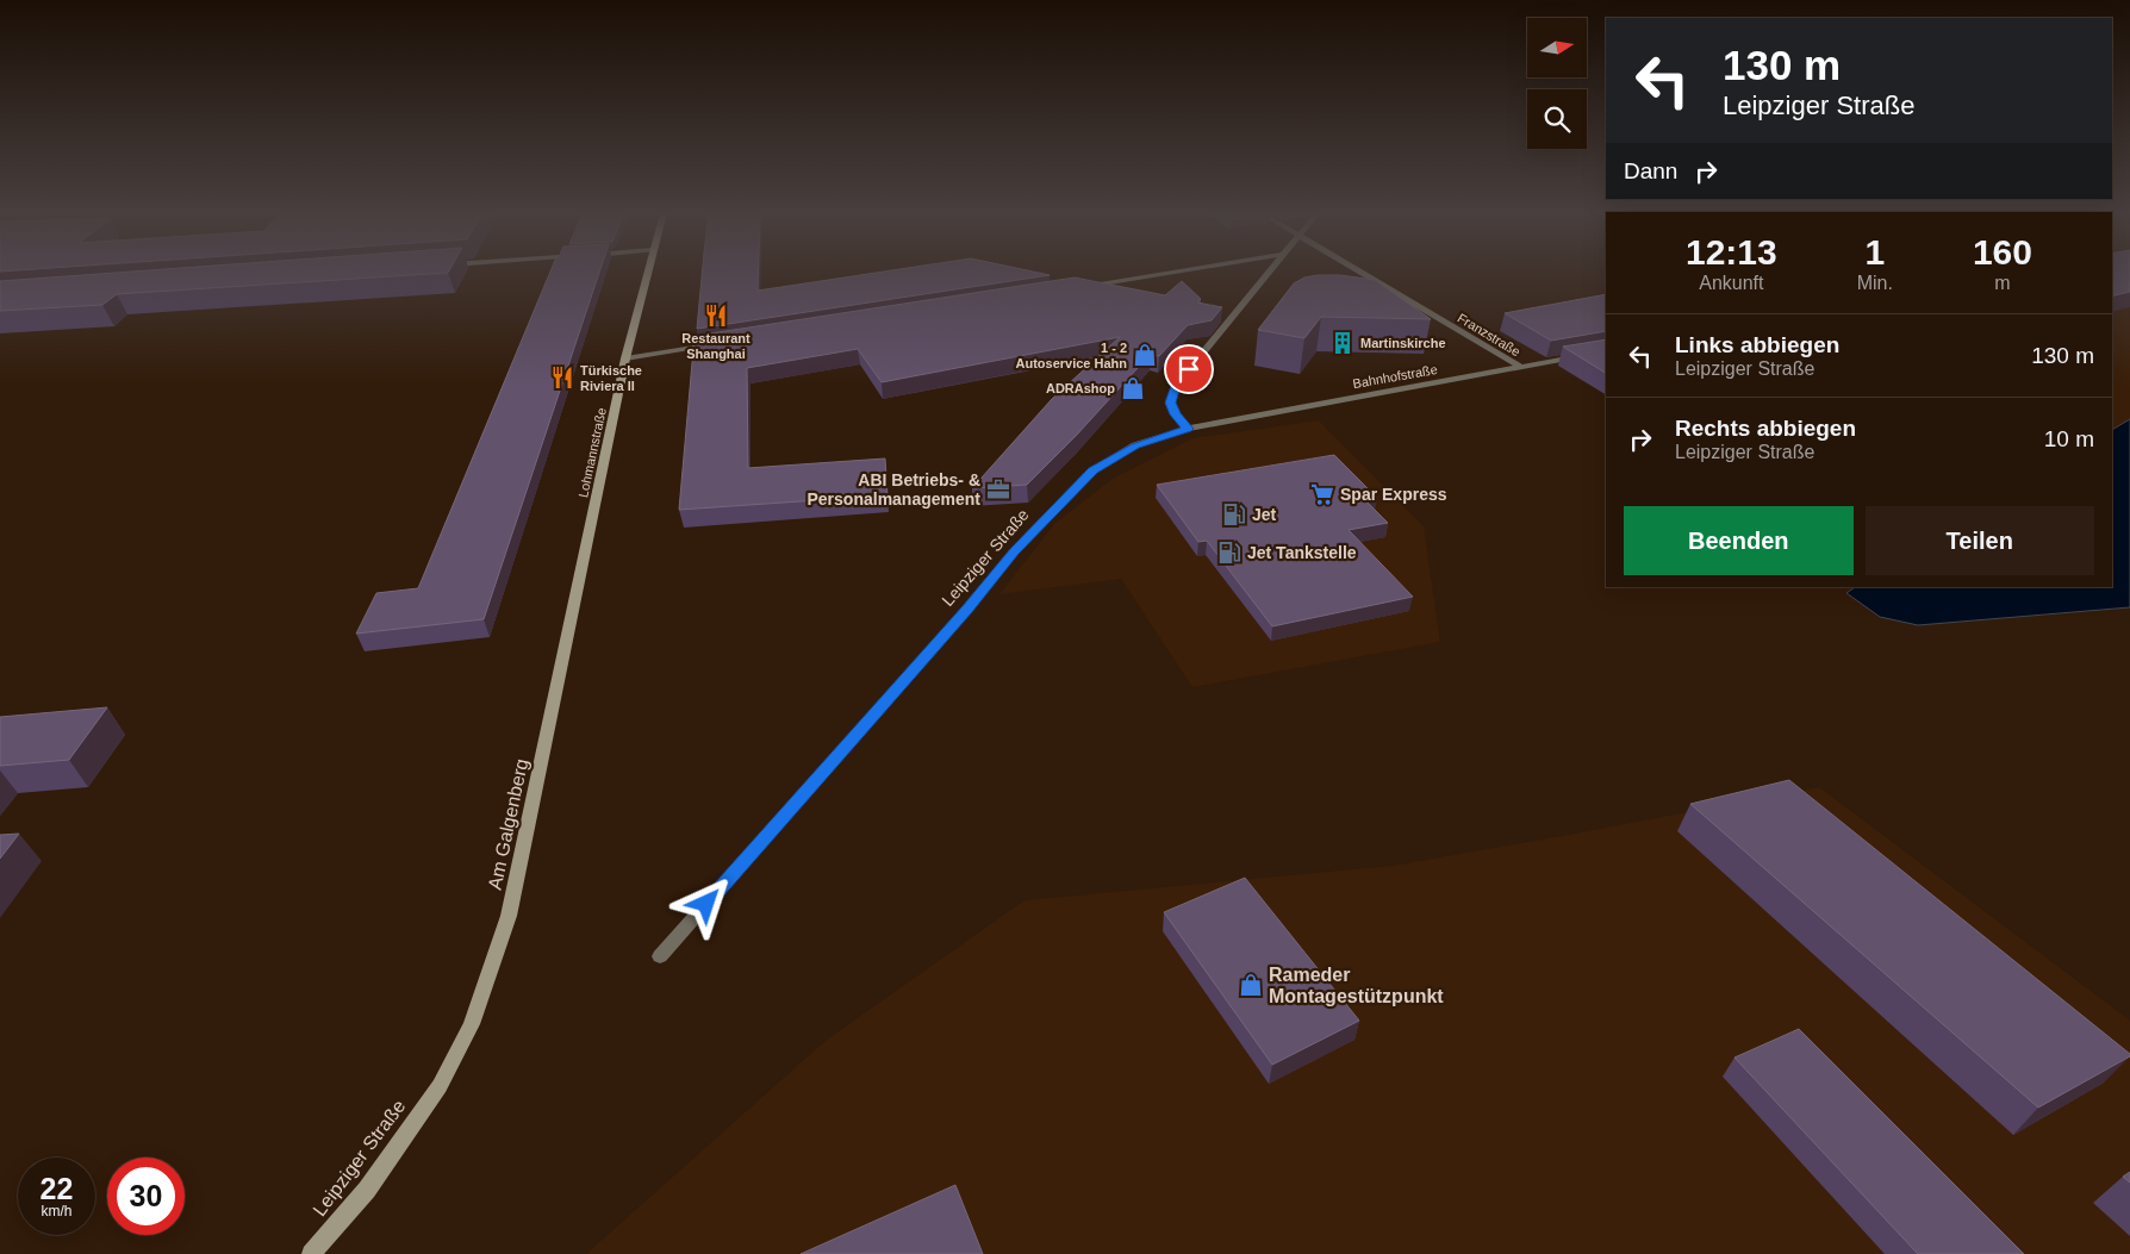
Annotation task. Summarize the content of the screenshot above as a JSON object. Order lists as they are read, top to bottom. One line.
{"streets":{"main road":["Lohmannstraße","Leipziger Straße","Am Galgenberg"],"street":["Franzstraße","Bahnhofstraße"]},"crossings":[["Franzstraße","Bahnhofstraße"],["Bahnhofstraße","Leipziger Straße"],["Lohmannstraße","Am Galgenberg"],["Leipziger Straße","Am Galgenberg"]],"places":{"restaurant":["Restaurant Shanghai","Türkische Riviera II"],"building":["Martinskirche"],"shop":["1 - 2 Autoservice Hahn","ADRAshop","Rameder Montagestützpunkt"],"office":["ABI Betriebs- & Personalmanagement"],"supermarket":["Spar Express"],"fuel station":["Jet","Jet Tankstelle"]},"north":"right","page":{"turn":["130 m","Leipziger Straße"],"then":"Dann","eta":["12:13","Ankunft","1","Min.","160","m"],"list":[{"name":"Links abbiegen","note":"Leipziger Straße","value":"130 m"},{"name":"Rechts abbiegen","note":"Leipziger Straße","value":"10 m"}],"buttons":["Beenden","Teilen"],"speed":"22 km/h","limit":"30"}}
